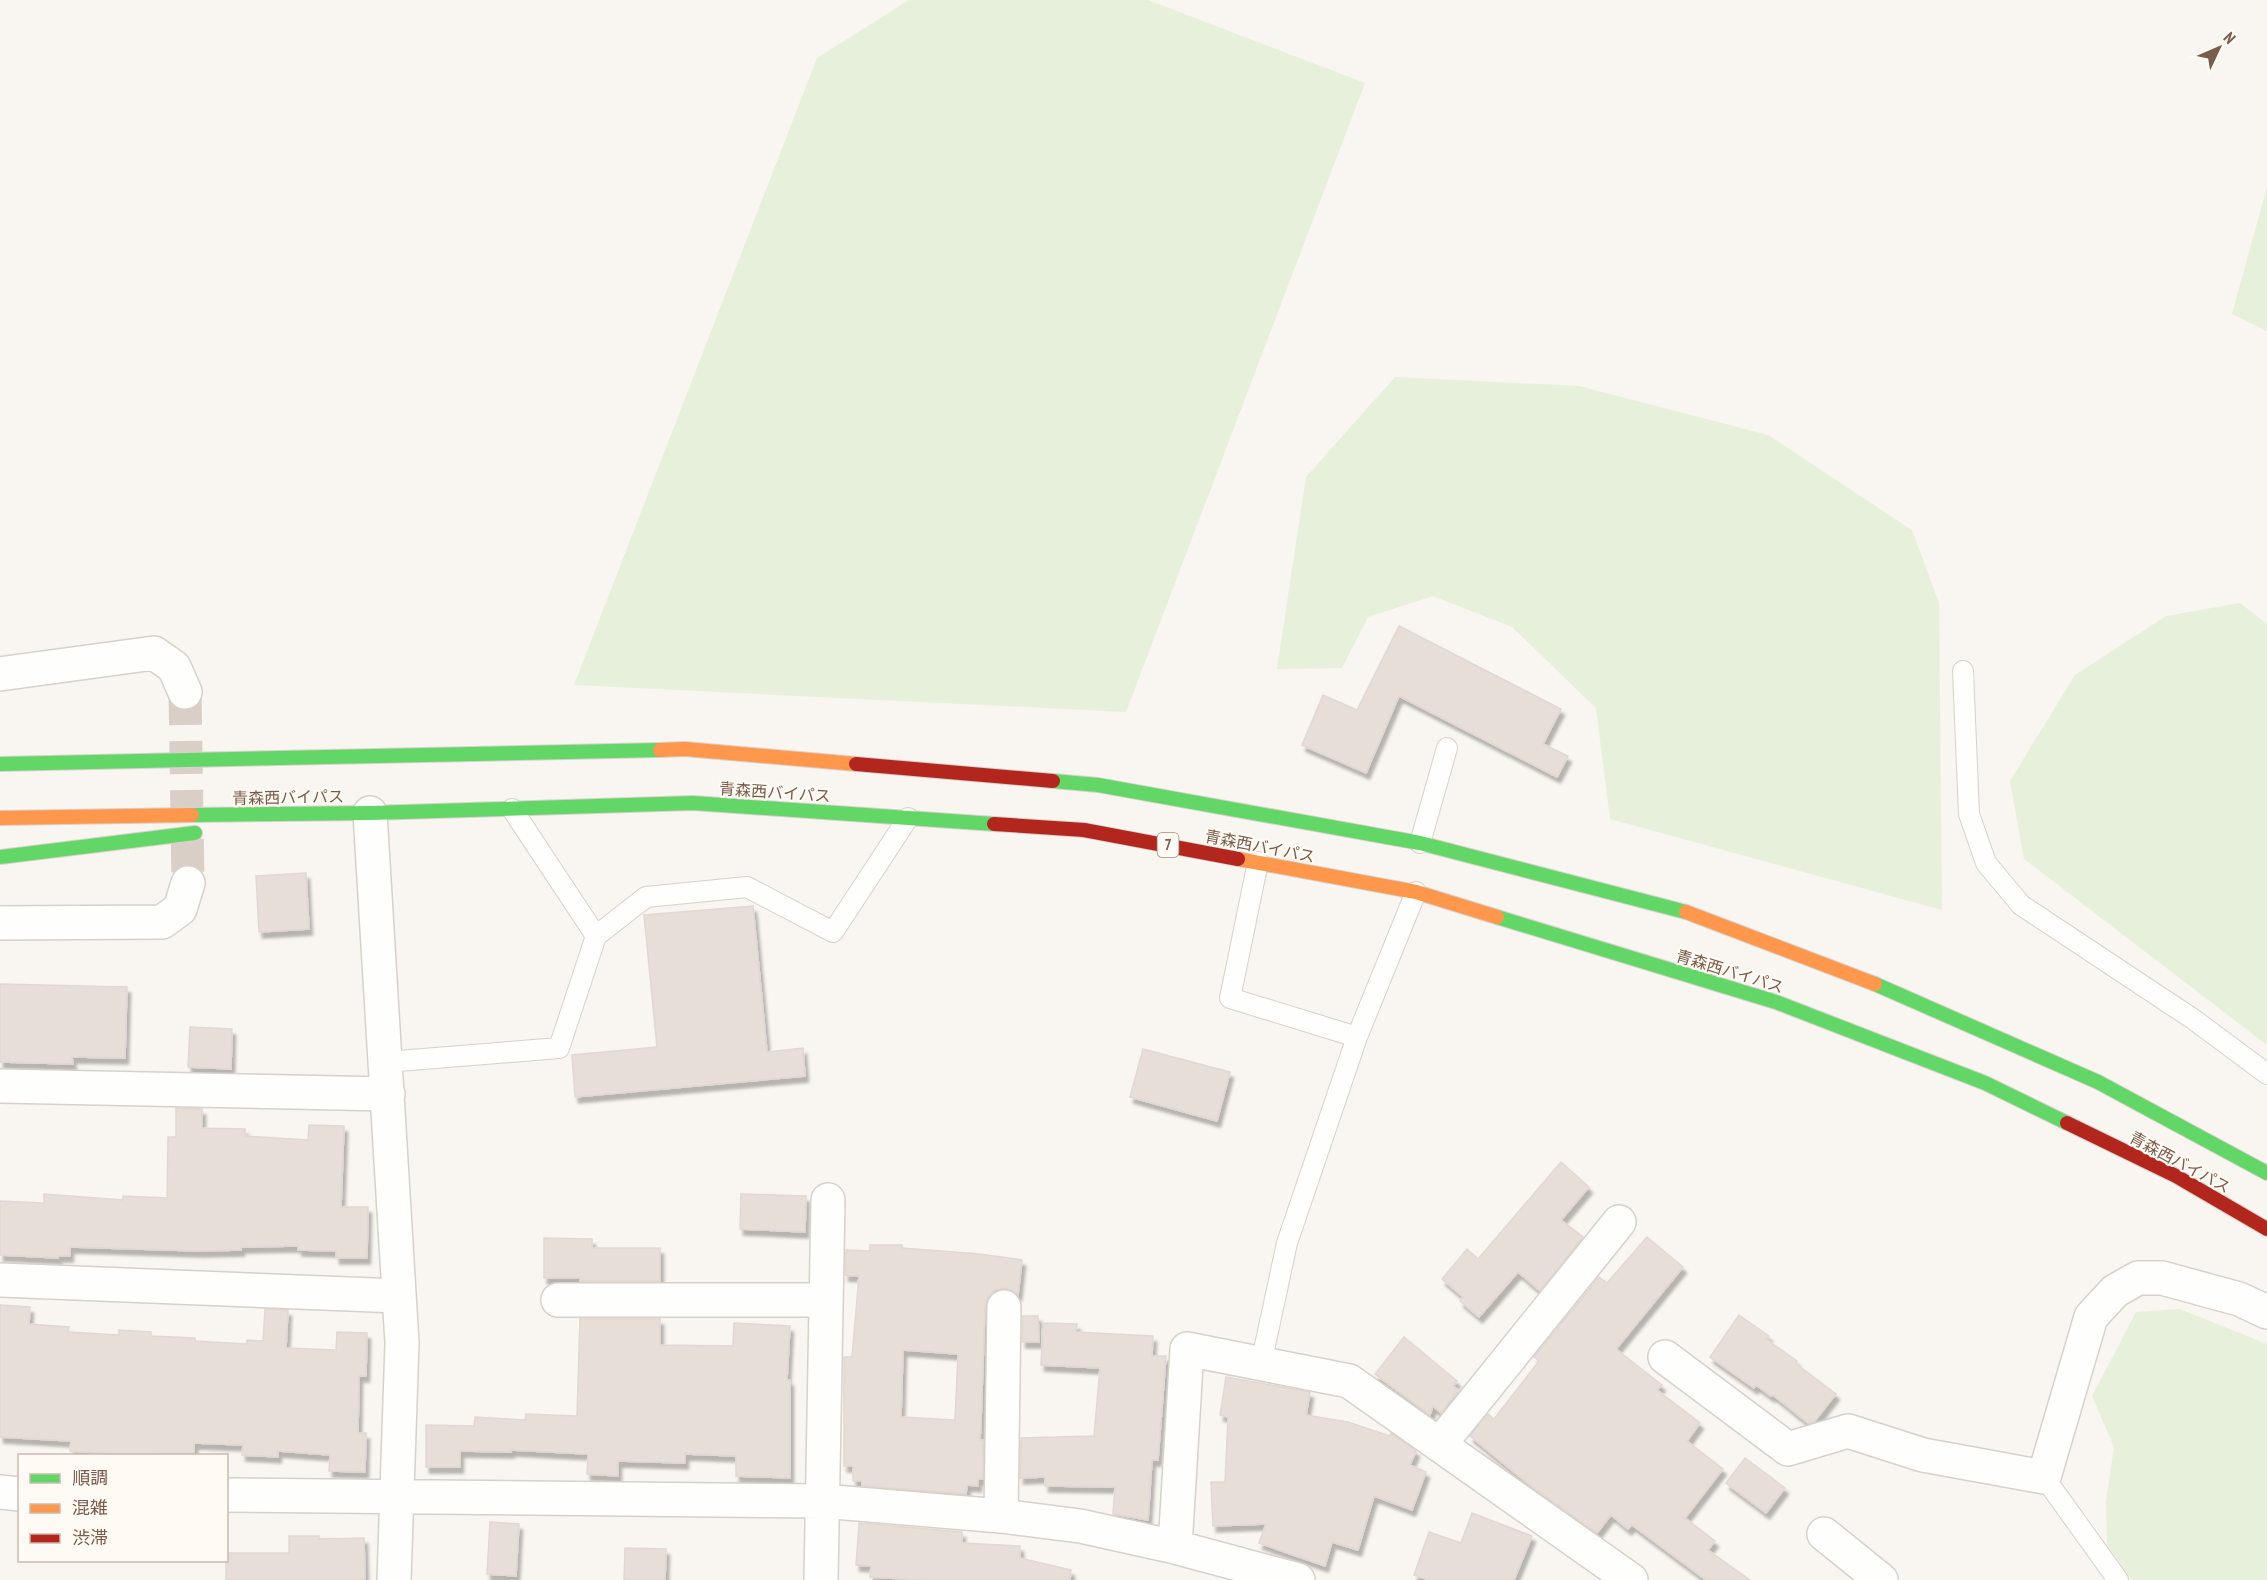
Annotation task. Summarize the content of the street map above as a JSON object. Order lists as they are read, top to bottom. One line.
{"streets":{"highway":["青森西バイパス","7"]},"legend":["順調","混雑","渋滞"],"north":"top right"}
